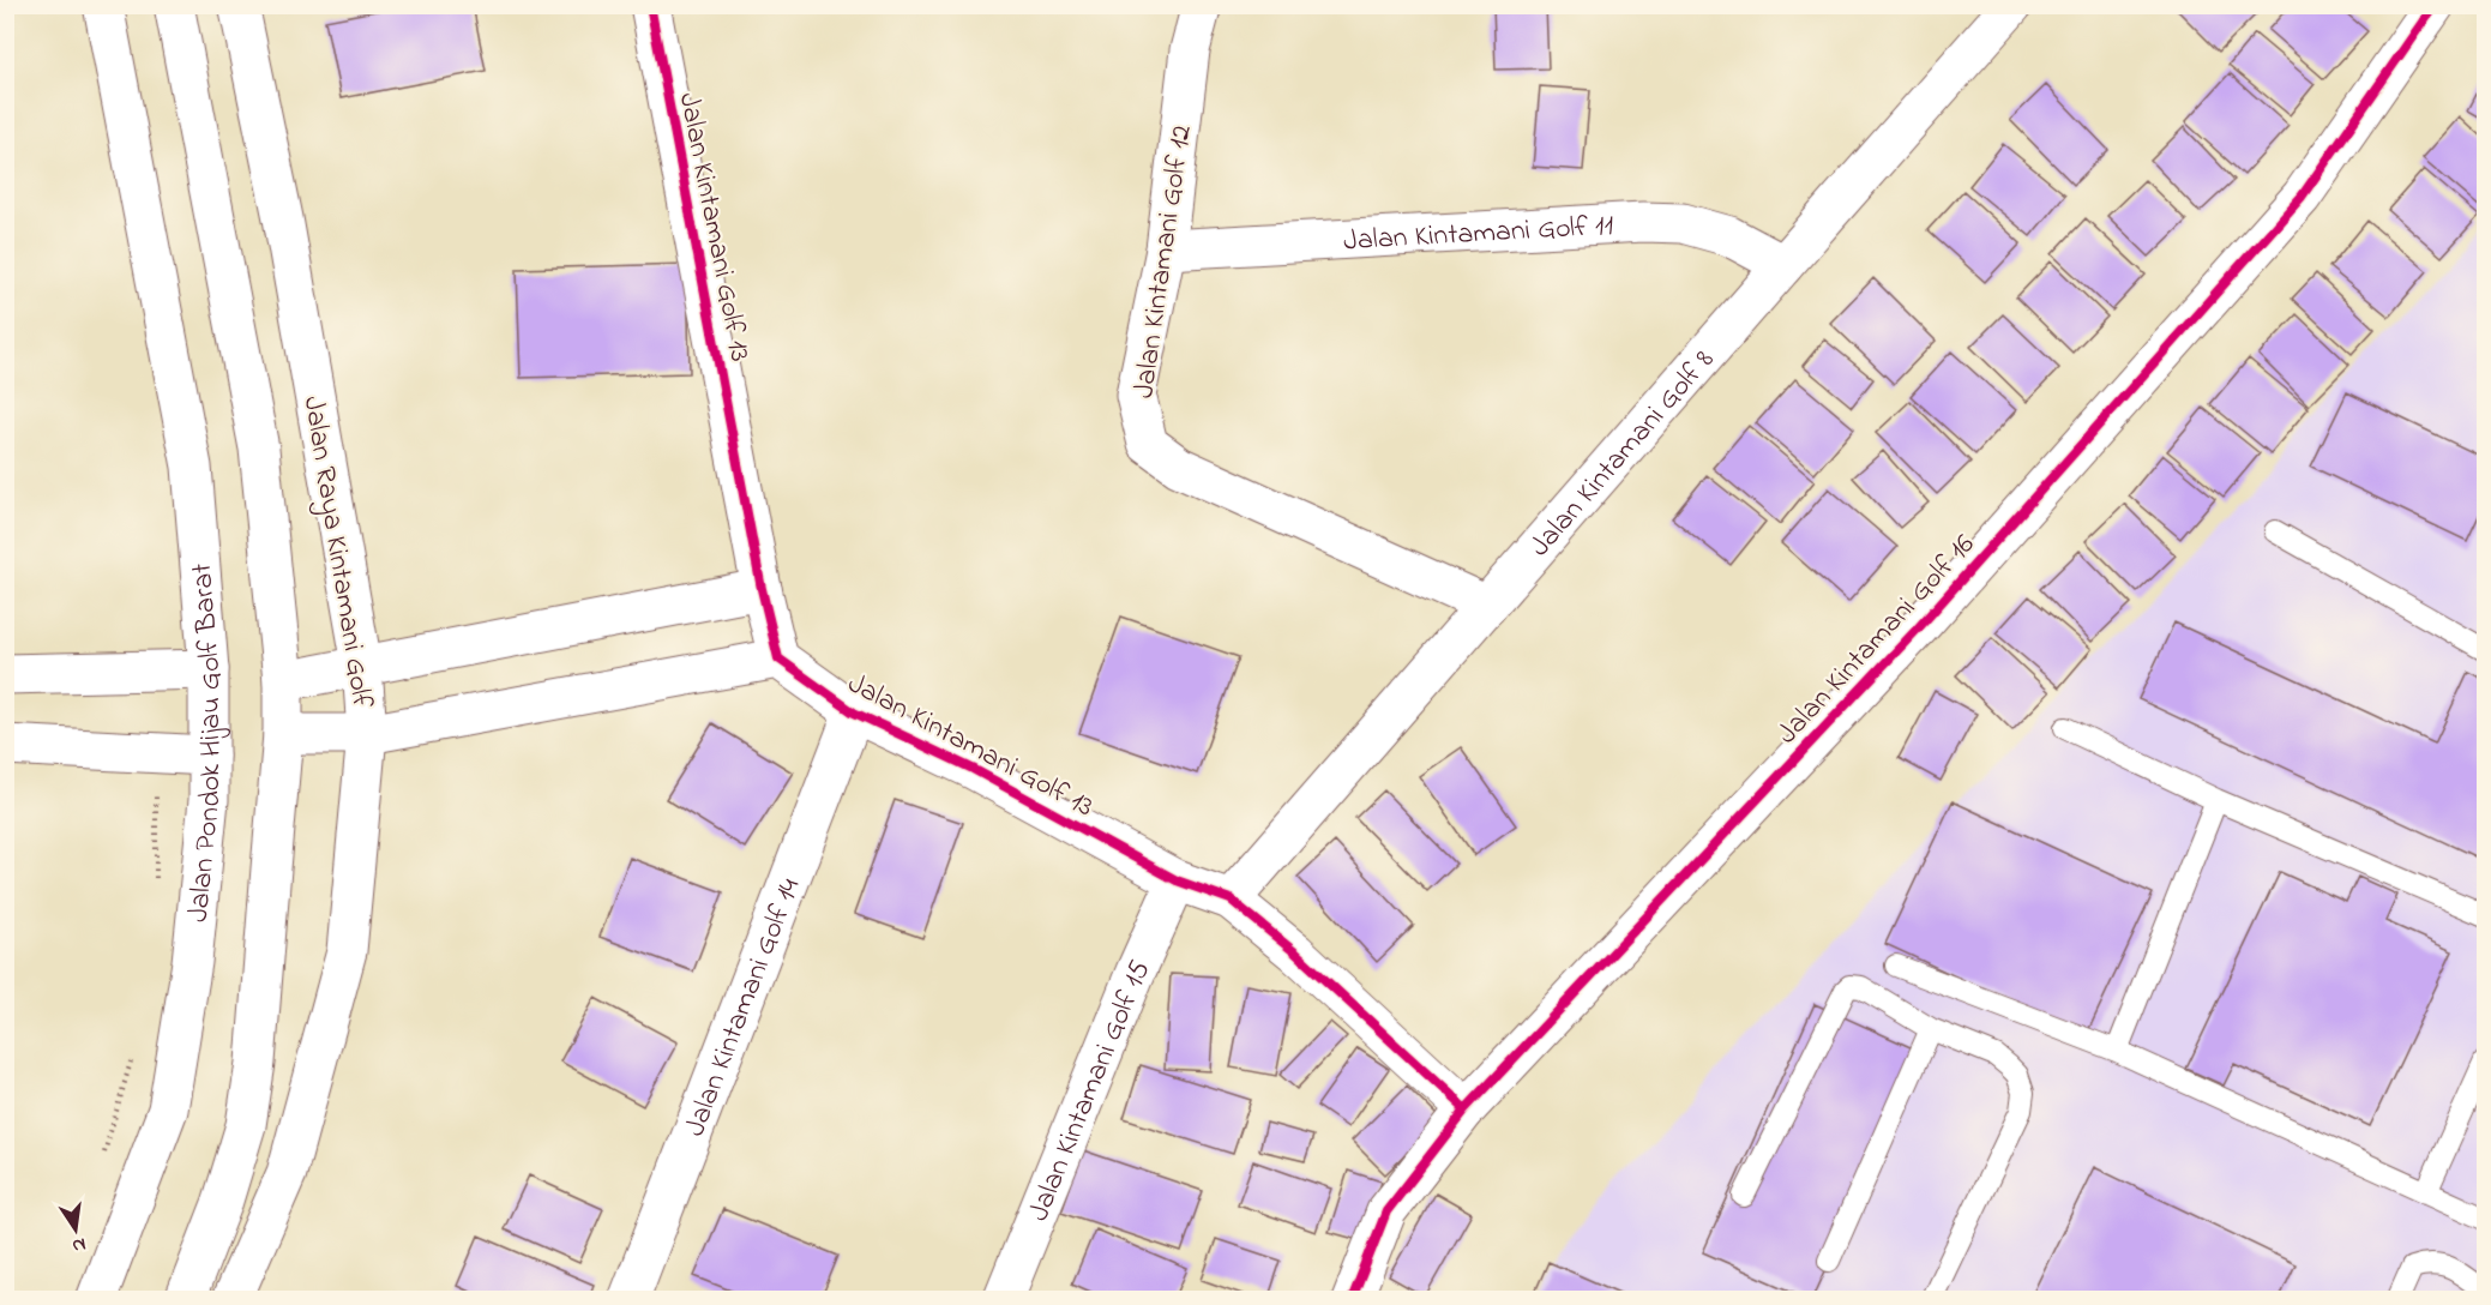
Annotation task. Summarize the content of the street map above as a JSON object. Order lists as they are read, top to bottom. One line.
{"streets":{"street":["Jalan Kintamani Golf 13","Jalan Kintamani Golf 11","Jalan Kintamani Golf 12","Jalan Kintamani Golf 8","Jalan Raya Kintamani Golf","Jalan Kintamani Golf 16","Jalan Pondok Hijau Golf Barat","Jalan Kintamani Golf 14","Jalan Kintamani Golf 15"]},"crossings":[["Jalan Kintamani Golf 13","Jalan Kintamani Golf 8"],["Jalan Kintamani Golf 13","Jalan Kintamani Golf 16"],["Jalan Kintamani Golf 13","Jalan Kintamani Golf 14"],["Jalan Kintamani Golf 13","Jalan Kintamani Golf 15"],["Jalan Kintamani Golf 11","Jalan Kintamani Golf 12"],["Jalan Kintamani Golf 11","Jalan Kintamani Golf 8"],["Jalan Kintamani Golf 12","Jalan Kintamani Golf 8"]],"north":"bottom"}
